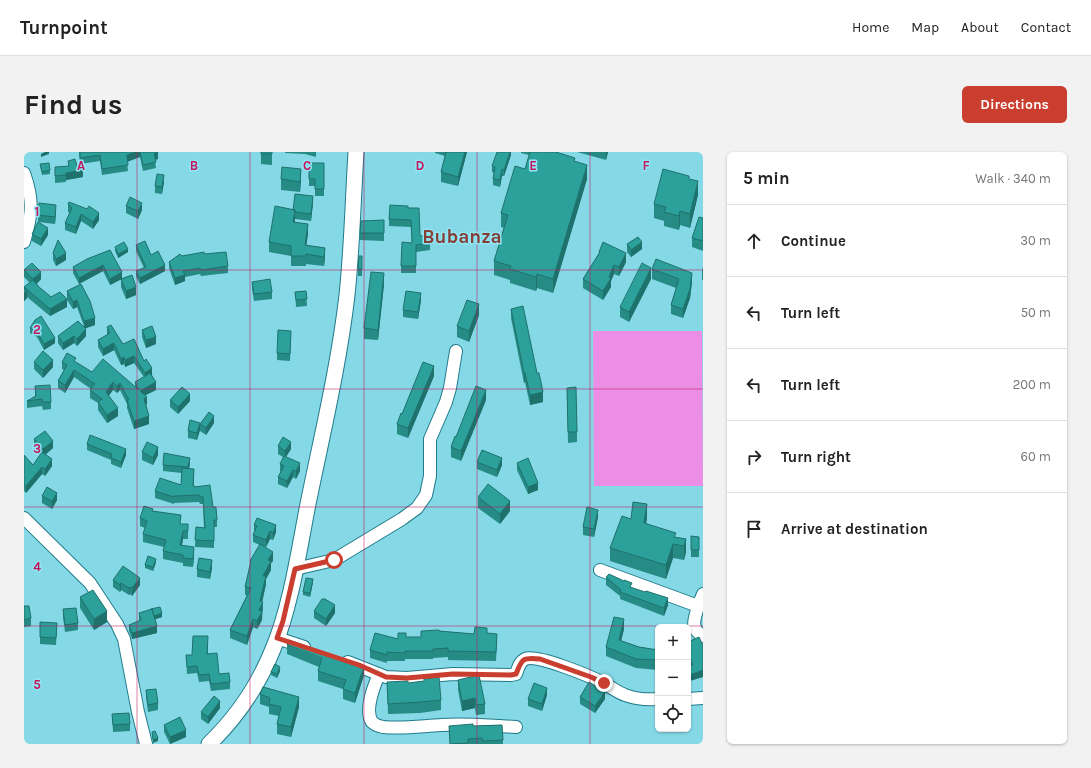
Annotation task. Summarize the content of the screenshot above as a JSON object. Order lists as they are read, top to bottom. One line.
{"districts":["Bubanza"],"page":{"header":"Turnpoint","nav":["Home","Map","About","Contact"],"buttons":"Directions","title":"Find us","heading":["5 min","Walk · 340 m"],"list":[["Continue","30 m"],["Turn left","50 m"],["Turn left","200 m"],["Turn right","60 m"],"Arrive at destination"],"map_buttons":["+","−"]},"grid":{"columns":["A","B","C","D","E","F"],"rows":["1","2","3","4","5"]}}
